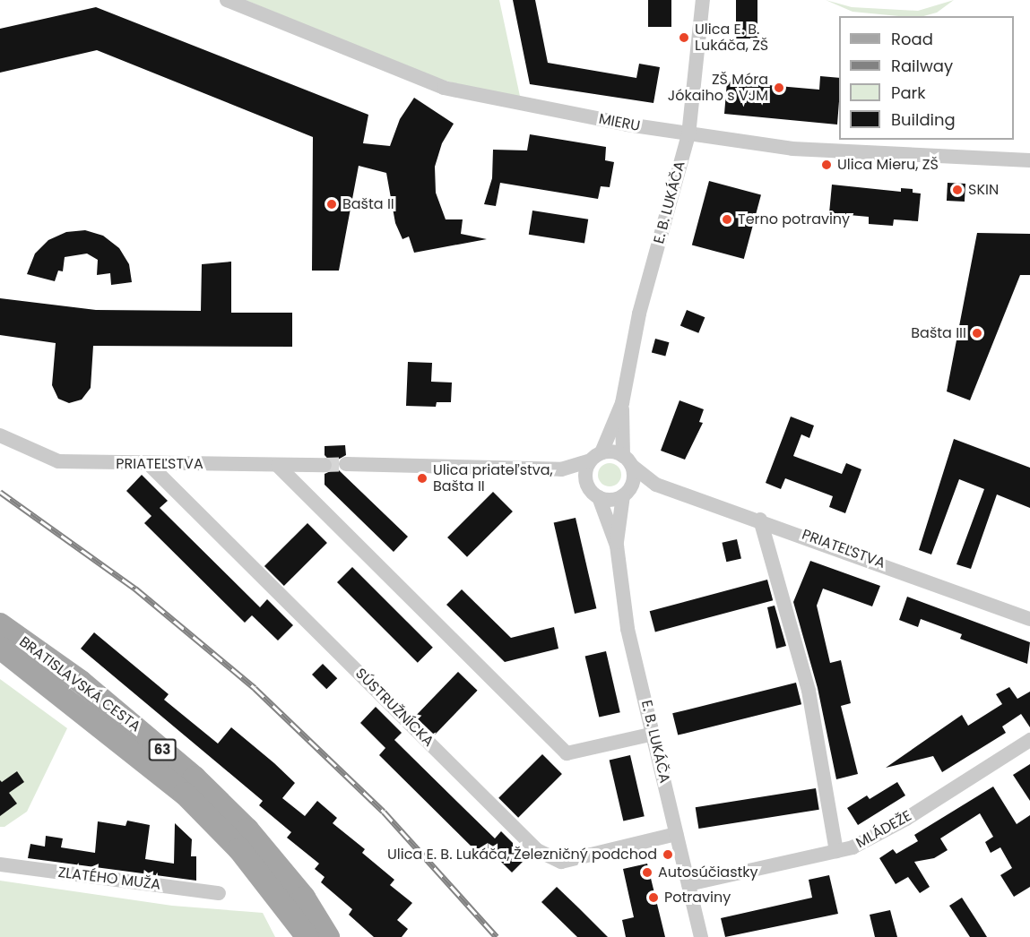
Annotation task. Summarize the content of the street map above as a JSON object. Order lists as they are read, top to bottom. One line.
{"streets":{"main road":["BRATISLAVSKÁ CESTA","63"],"street":["MIERU","E. B. LUKÁČA","PRIATEĽSTVA","SÚSTRUŽNÍCKA","MLÁDEŽE","ZLATÉHO MUŽA"]},"crossings":[["MIERU","E. B. LUKÁČA"],["E. B. LUKÁČA","PRIATEĽSTVA"],["E. B. LUKÁČA","SÚSTRUŽNÍCKA"],["E. B. LUKÁČA","MLÁDEŽE"],["PRIATEĽSTVA","SÚSTRUŽNÍCKA"]],"places":["Ulica E. B. Lukáča, ZŠ","ZŠ Móra Jókaiho s VJM","Ulica Mieru, ZŠ","SKIN","Bašta II","Terno potraviny","Bašta III","Ulica priateľstva, Bašta II","Ulica E. B. Lukáča, Železničný podchod","Autosúčiastky","Potraviny"],"legend":["Road","Railway","Park","Building"]}
